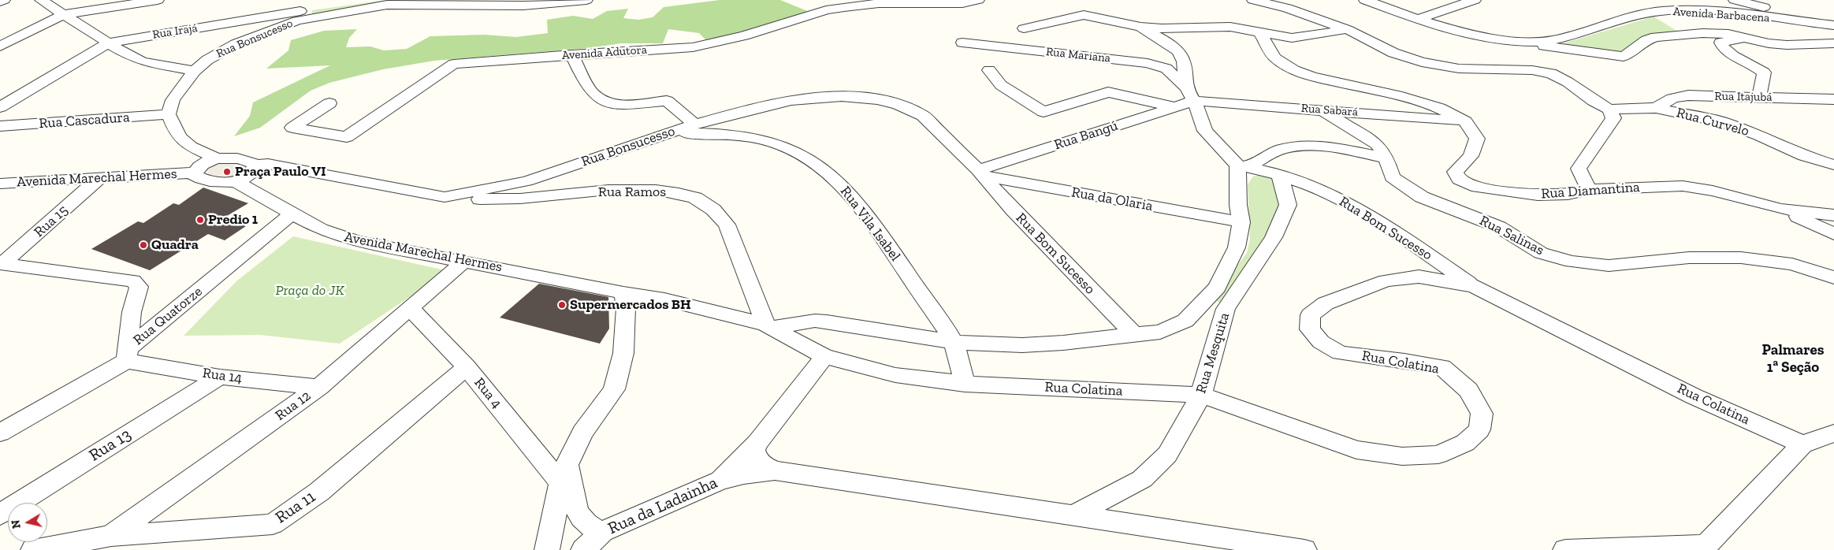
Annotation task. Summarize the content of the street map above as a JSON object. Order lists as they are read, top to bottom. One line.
{"streets":{"street":["Avenida Barbacena","Rua Irajá","Rua Bonsucesso","Avenida Adutora","Rua Mariana","Rua Itajubá","Rua Sabará","Rua Cascadura","Rua Curvelo","Rua Bangú","Avenida Marechal Hermes","Rua Diamantina","Rua Ramos","Rua da Olaria","Rua 15","Rua Vila Isabel","Rua Bom Sucesso","Rua Salinas","Rua Quatorze","Rua Mesquita","Rua Colatina","Rua 14","Rua 4","Rua 12","Rua 13","Rua da Ladainha","Rua 11"]},"crossings":[["Rua Irajá","Rua Bonsucesso"],["Rua Bonsucesso","Rua Cascadura"],["Rua Bonsucesso","Rua Bangú"],["Rua Bonsucesso","Rua Ramos"],["Rua Bonsucesso","Rua da Olaria"],["Rua Bonsucesso","Rua Vila Isabel"],["Rua Bonsucesso","Rua Bom Sucesso"],["Rua Mariana","Rua Sabará"],["Rua Mariana","Rua Bangú"],["Rua Itajubá","Rua Curvelo"],["Rua Sabará","Rua Bangú"],["Rua Sabará","Rua Diamantina"],["Rua Sabará","Rua Salinas"],["Rua Bangú","Rua da Olaria"],["Rua Bangú","Rua Bom Sucesso"],["Avenida Marechal Hermes","Rua Ramos"],["Avenida Marechal Hermes","Rua 15"],["Avenida Marechal Hermes","Rua Quatorze"],["Avenida Marechal Hermes","Rua Colatina"],["Avenida Marechal Hermes","Rua 12"],["Rua Ramos","Rua Colatina"],["Rua da Olaria","Rua Bom Sucesso"],["Rua Vila Isabel","Rua Colatina"],["Rua Bom Sucesso","Rua Mesquita"],["Rua Bom Sucesso","Rua Colatina"],["Rua Quatorze","Rua 14"],["Rua Mesquita","Rua Colatina"],["Rua Colatina","Rua da Ladainha"],["Rua 14","Rua 12"],["Rua 14","Rua 13"],["Rua 4","Rua 12"],["Rua 4","Rua 11"],["Rua 12","Rua 11"]],"districts":["Palmares 1ª Seção"],"parks":["Praça do JK"],"places":["Praça Paulo VI","Predio 1","Quadra","Supermercados BH"],"north":"left"}
